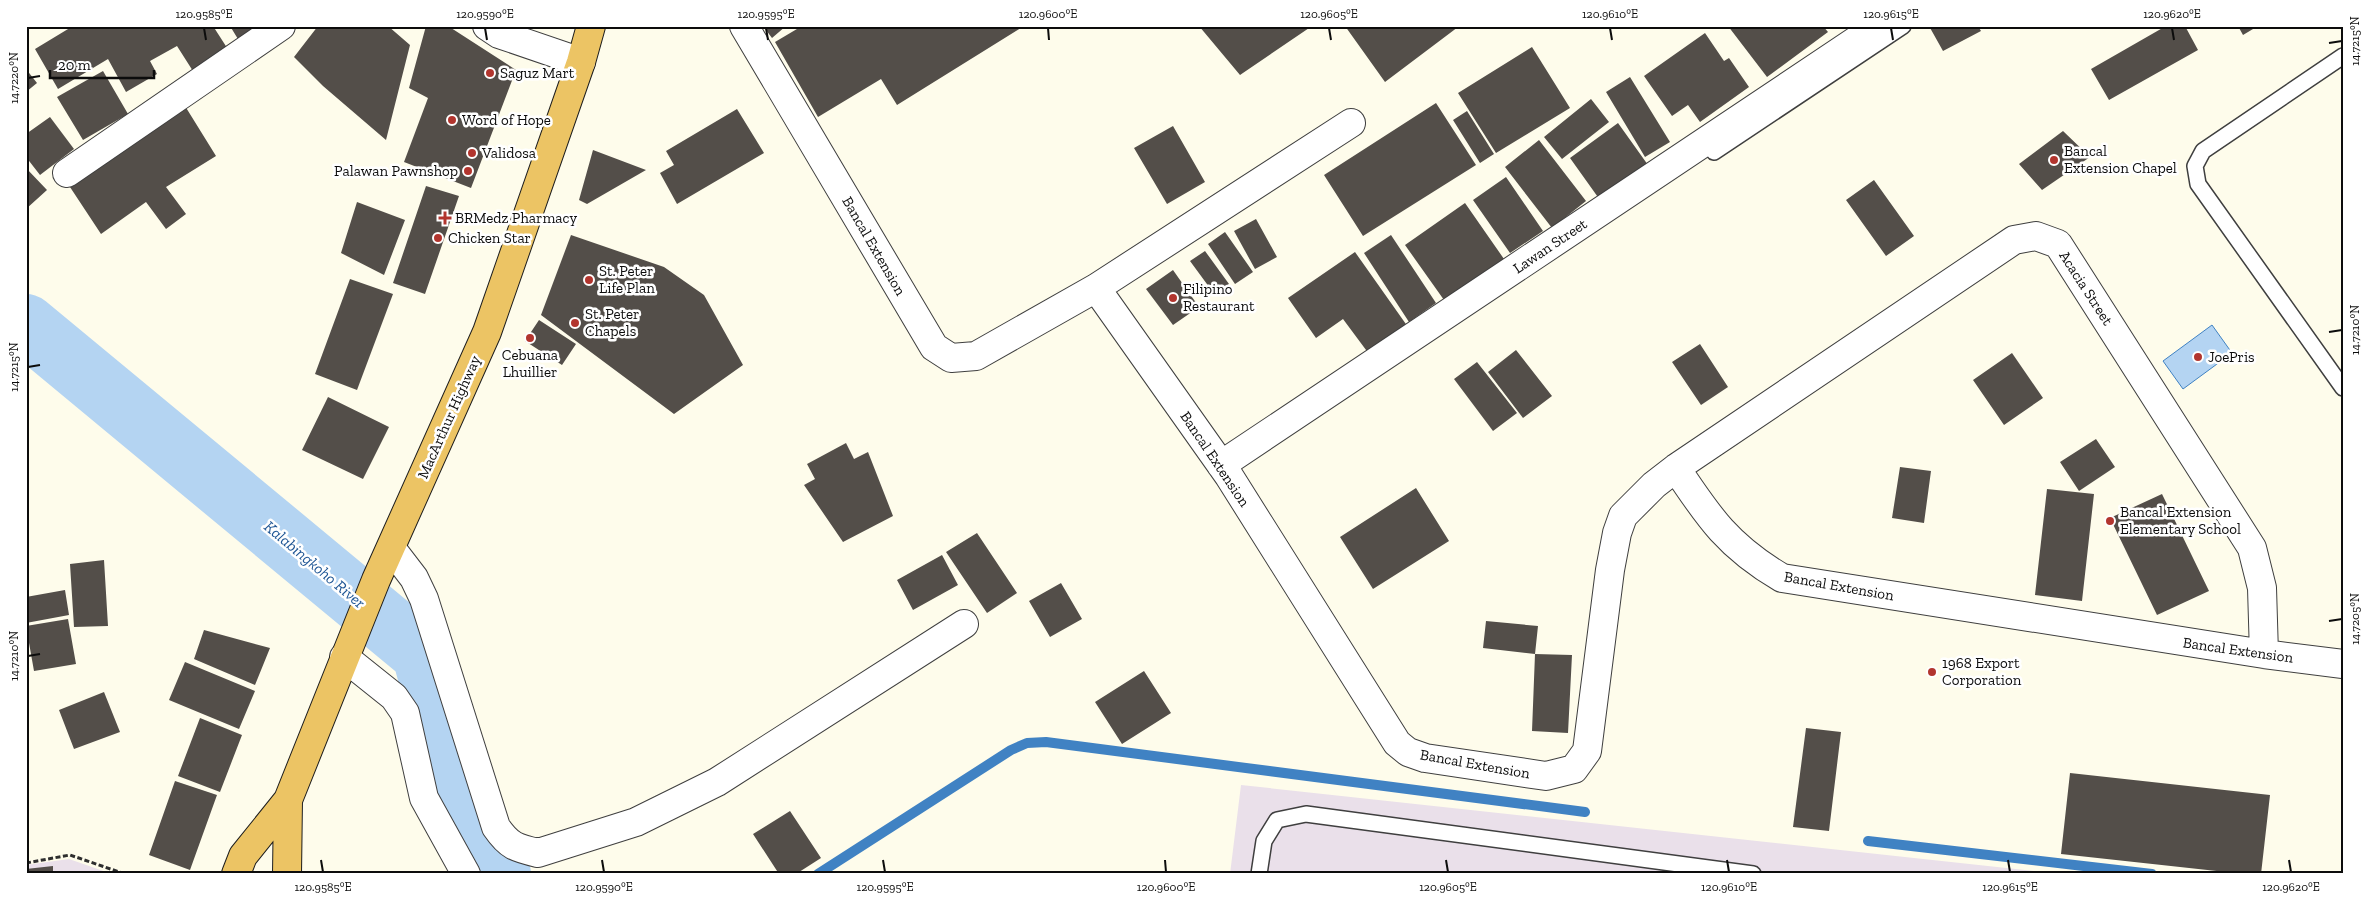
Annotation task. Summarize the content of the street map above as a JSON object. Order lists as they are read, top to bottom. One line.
{"streets":{"highway":["MacArthur Highway"],"street":["Bancal Extension","Lawan Street","Acacia Street"]},"crossings":[["Bancal Extension","Lawan Street"],["Bancal Extension","Acacia Street"]],"water":["Kalabingkoho River"],"places":{"other":["Saguz Mart","Word of Hope","Validosa","Bancal Extension Chapel","Palawan Pawnshop","Chicken Star","St. Peter Life Plan","Filipino Restaurant","St. Peter Chapels","Cebuana Lhuillier","JoePris","Bancal Extension Elementary School","1968 Export Corporation"],"health":["BRMedz Pharmacy"]},"scale_bar":"20 m","coordinates":["120.9585°E","120.9590°E","120.9595°E","120.9600°E","120.9605°E","120.9610°E","120.9615°E","120.9620°E","14.7215°N","14.7220°N","14.7210°N","14.7205°N"]}
